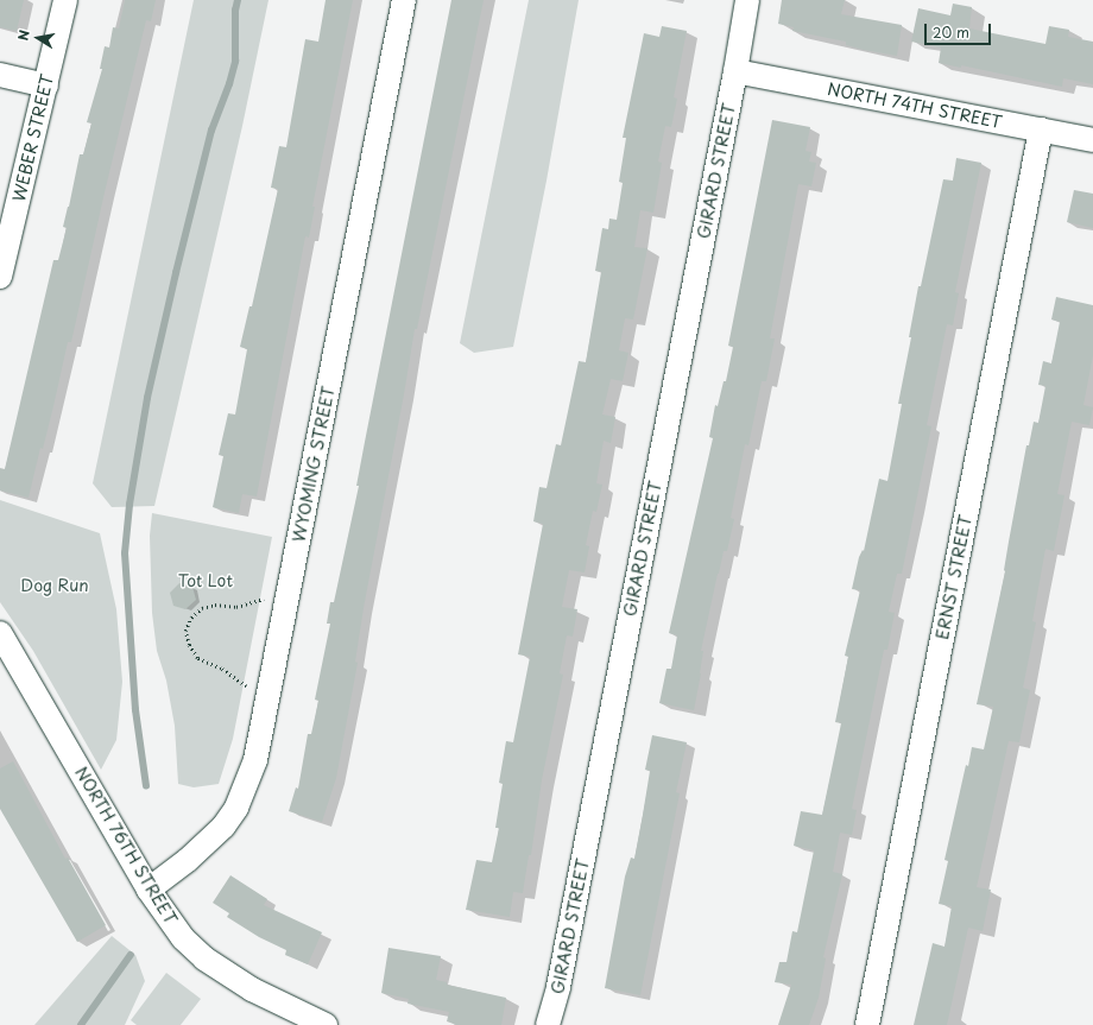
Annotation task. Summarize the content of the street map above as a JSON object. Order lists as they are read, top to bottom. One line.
{"streets":{"street":["NORTH 74TH STREET","WEBER STREET","GIRARD STREET","WYOMING STREET","ERNST STREET","NORTH 76TH STREET"]},"crossings":[["NORTH 74TH STREET","GIRARD STREET"],["NORTH 74TH STREET","ERNST STREET"],["WYOMING STREET","NORTH 76TH STREET"]],"parks":["Tot Lot","Dog Run"],"scale_bar":"20 m","north":"left"}
